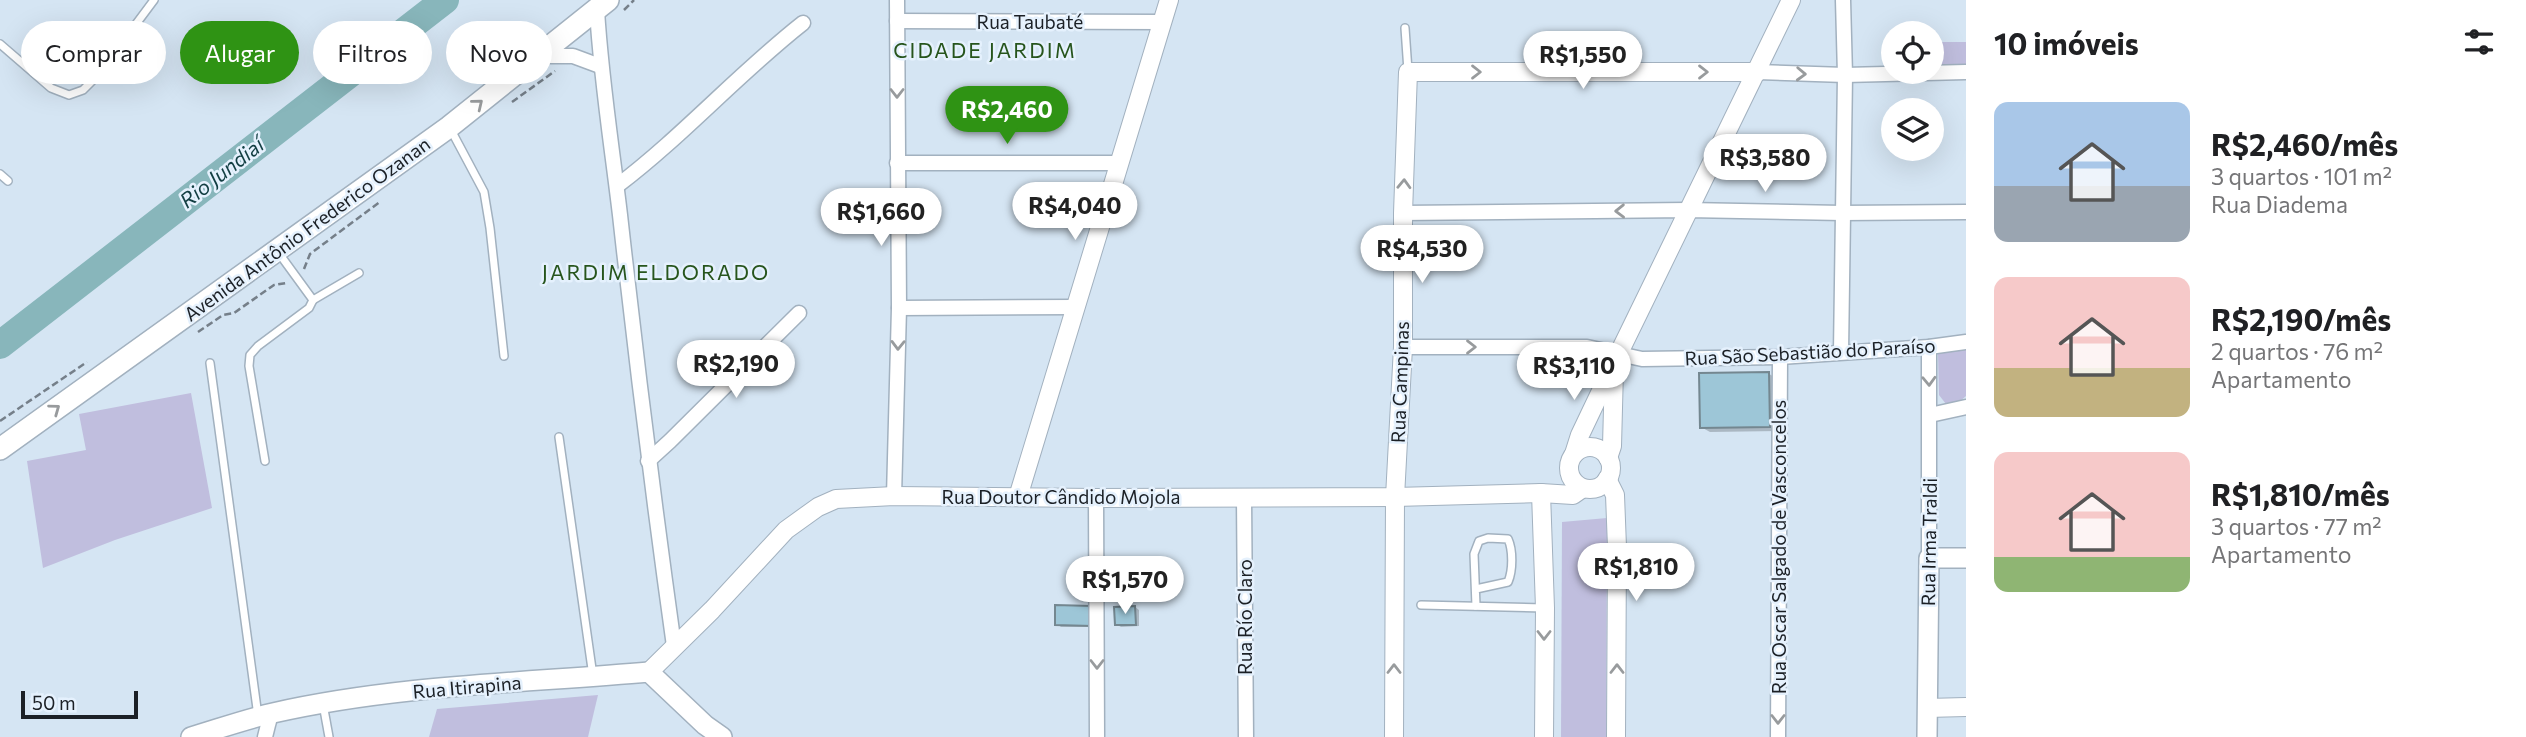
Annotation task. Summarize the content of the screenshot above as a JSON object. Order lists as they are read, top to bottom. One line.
{"streets":{"main road":["Avenida Antônio Frederico Ozanan","Rua Irma Traldi","Rua Itirapina"],"street":["Rua Taubaté","Rua São Sebastião do Paraíso","Rua Campinas","Rua Doutor Cândido Mojola","Rua Oscar Salgado de Vasconcelos","Rua Río Claro"]},"crossings":[["Rua São Sebastião do Paraíso","Rua Campinas"],["Rua São Sebastião do Paraíso","Rua Irma Traldi"],["Rua São Sebastião do Paraíso","Rua Oscar Salgado de Vasconcelos"],["Rua Campinas","Rua Doutor Cândido Mojola"],["Rua Doutor Cândido Mojola","Rua Río Claro"],["Rua Doutor Cândido Mojola","Rua Itirapina"]],"one_way":["Avenida Antônio Frederico Ozanan","Rua São Sebastião do Paraíso","Rua Campinas","Rua Oscar Salgado de Vasconcelos"],"districts":["CIDADE JARDIM","JARDIM ELDORADO"],"water":["Rio Jundiaí"],"scale_bar":"50 m","page":{"heading":"10 imóveis","chip":["Comprar","Alugar","Filtros","Novo"],"price":["R$1,550","R$2,460","R$3,580","R$4,040","R$1,660","R$4,530","R$2,190","R$3,110","R$1,810","R$1,570"],"list":[{"name":"R$2,460/mês","note":"3 quartos · 101 m² · Rua Diadema"},{"name":"R$2,190/mês","note":"2 quartos · 76 m² · Apartamento"},{"name":"R$1,810/mês","note":"3 quartos · 77 m² · Apartamento"}],"scale":"50 m"}}
